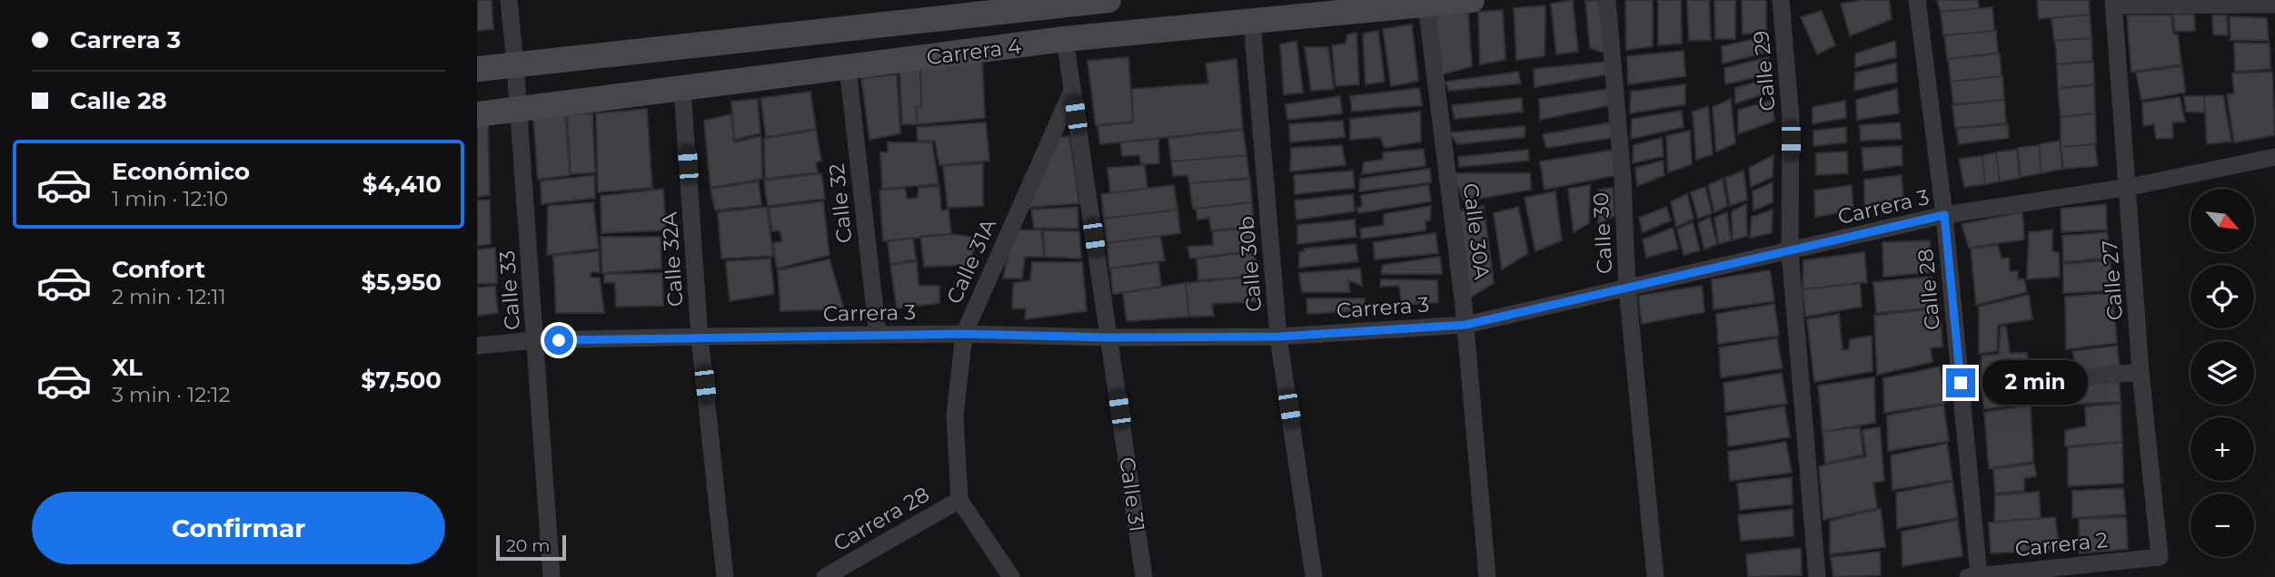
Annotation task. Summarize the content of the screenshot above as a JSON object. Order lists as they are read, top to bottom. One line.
{"streets":{"main road":["Carrera 4","Calle 31"],"street":["Calle 29","Calle 32","Carrera 3","Calle 30A","Calle 30","Calle 32A","Calle 31A","Calle 30b","Calle 27","Calle 28","Calle 33","Carrera 28","Carrera 2"]},"crossings":[["Carrera 4","Calle 32"],["Carrera 4","Calle 30A"],["Carrera 4","Calle 32A"],["Carrera 4","Calle 30b"],["Carrera 4","Calle 33"],["Carrera 4","Calle 31"],["Calle 29","Carrera 3"],["Calle 32","Carrera 3"],["Carrera 3","Calle 30A"],["Carrera 3","Calle 30"],["Carrera 3","Calle 32A"],["Carrera 3","Calle 31A"],["Carrera 3","Calle 30b"],["Carrera 3","Calle 27"],["Carrera 3","Calle 28"],["Carrera 3","Calle 33"],["Carrera 3","Calle 31"],["Calle 31A","Calle 31"],["Calle 31A","Carrera 28"],["Calle 27","Carrera 2"],["Calle 28","Carrera 2"]],"scale_bar":"20 m","north":"bottom right","page":{"banner":["Carrera 3","Calle 28"],"list":[{"name":"Económico","note":"1 min · 12:10","value":"$4,410"},{"name":"Confort","note":"2 min · 12:11","value":"$5,950"},{"name":"XL","note":"3 min · 12:12","value":"$7,500"}],"map_buttons":["+","−"],"bubble":"2 min","buttons":"Confirmar","scale":"20 m"}}
